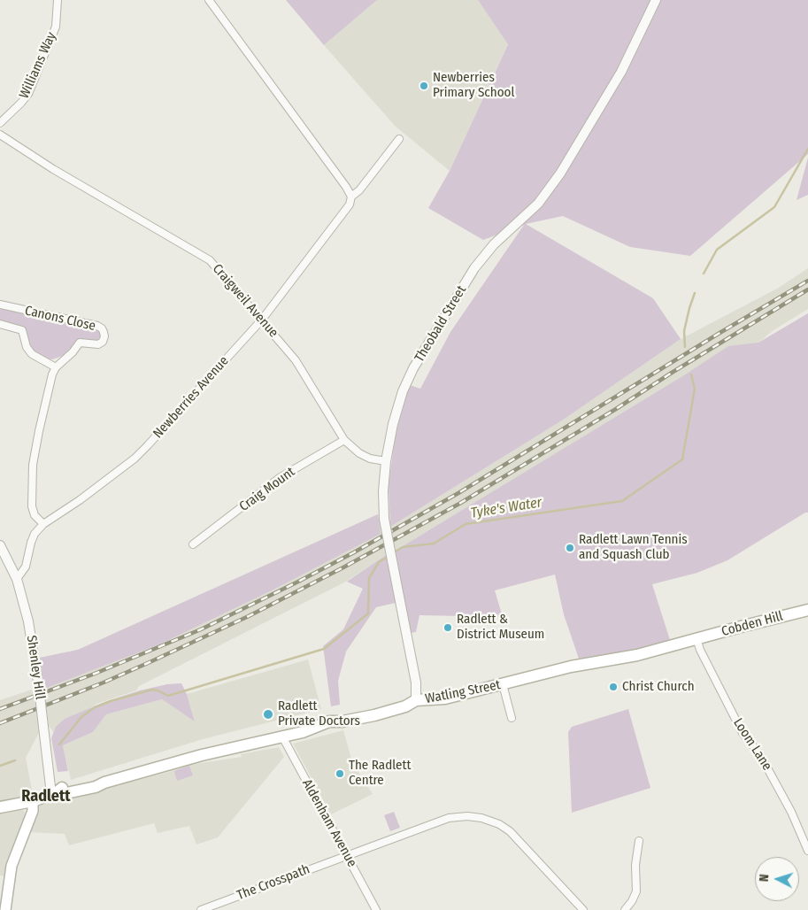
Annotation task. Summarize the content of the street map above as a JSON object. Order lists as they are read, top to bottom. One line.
{"streets":{"main road":["Cobden Hill","Watling Street"],"street":["Williams Way","Craigweil Avenue","Canons Close","Theobald Street","Newberries Avenue","Craig Mount","Shenley Hill","Loom Lane","Aldenham Avenue","The Crosspath"]},"crossings":[["Craigweil Avenue","Theobald Street"],["Craigweil Avenue","Newberries Avenue"],["Craigweil Avenue","Craig Mount"],["Theobald Street","Watling Street"],["Newberries Avenue","Shenley Hill"],["Cobden Hill","Watling Street"],["Cobden Hill","Loom Lane"],["Shenley Hill","Watling Street"],["Watling Street","Loom Lane"],["Watling Street","Aldenham Avenue"],["Aldenham Avenue","The Crosspath"]],"districts":["Radlett"],"water":["Tyke's Water"],"places":["Newberries Primary School","Radlett Lawn Tennis and Squash Club","Radlett & District Museum","Christ Church","Radlett Private Doctors","The Radlett Centre"],"north":"left"}
